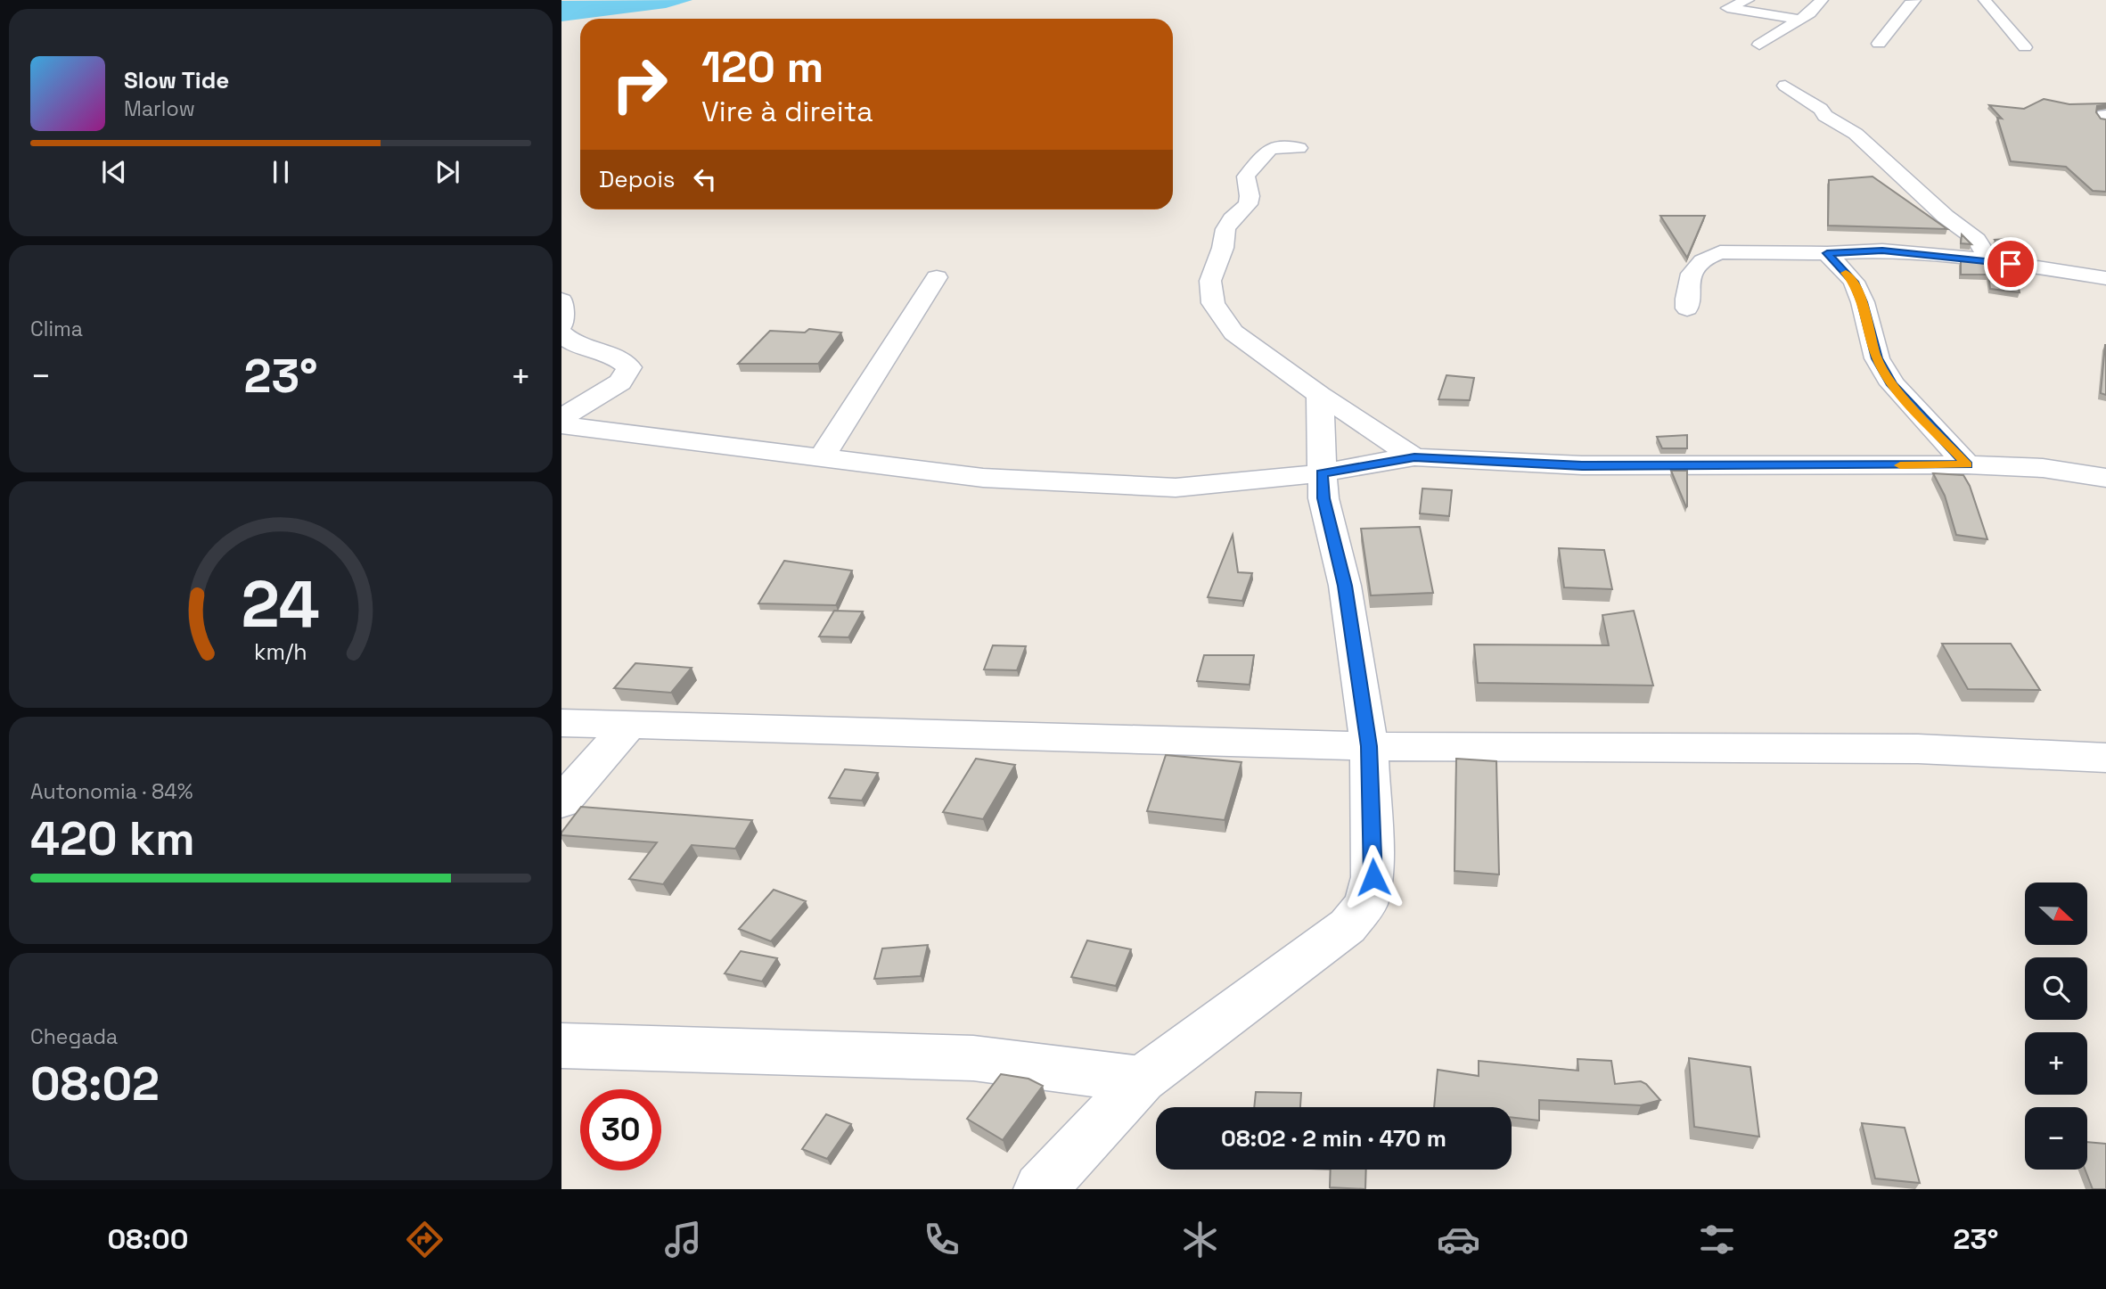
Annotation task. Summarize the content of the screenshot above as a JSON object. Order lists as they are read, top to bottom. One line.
{"north":"right","page":{"turn":["120 m","Vire à direita"],"song":["Slow Tide","Marlow"],"then":"Depois","tile":["Clima",["Autonomia · 84%","420 km"],["Chegada","08:02"]],"heat":["−","23°","+"],"map_buttons":["+","−"],"limit":"30","trip":"08:02 · 2 min · 470 m","tabs":["08:00","23°"],"gauge":["24","km/h"]}}
